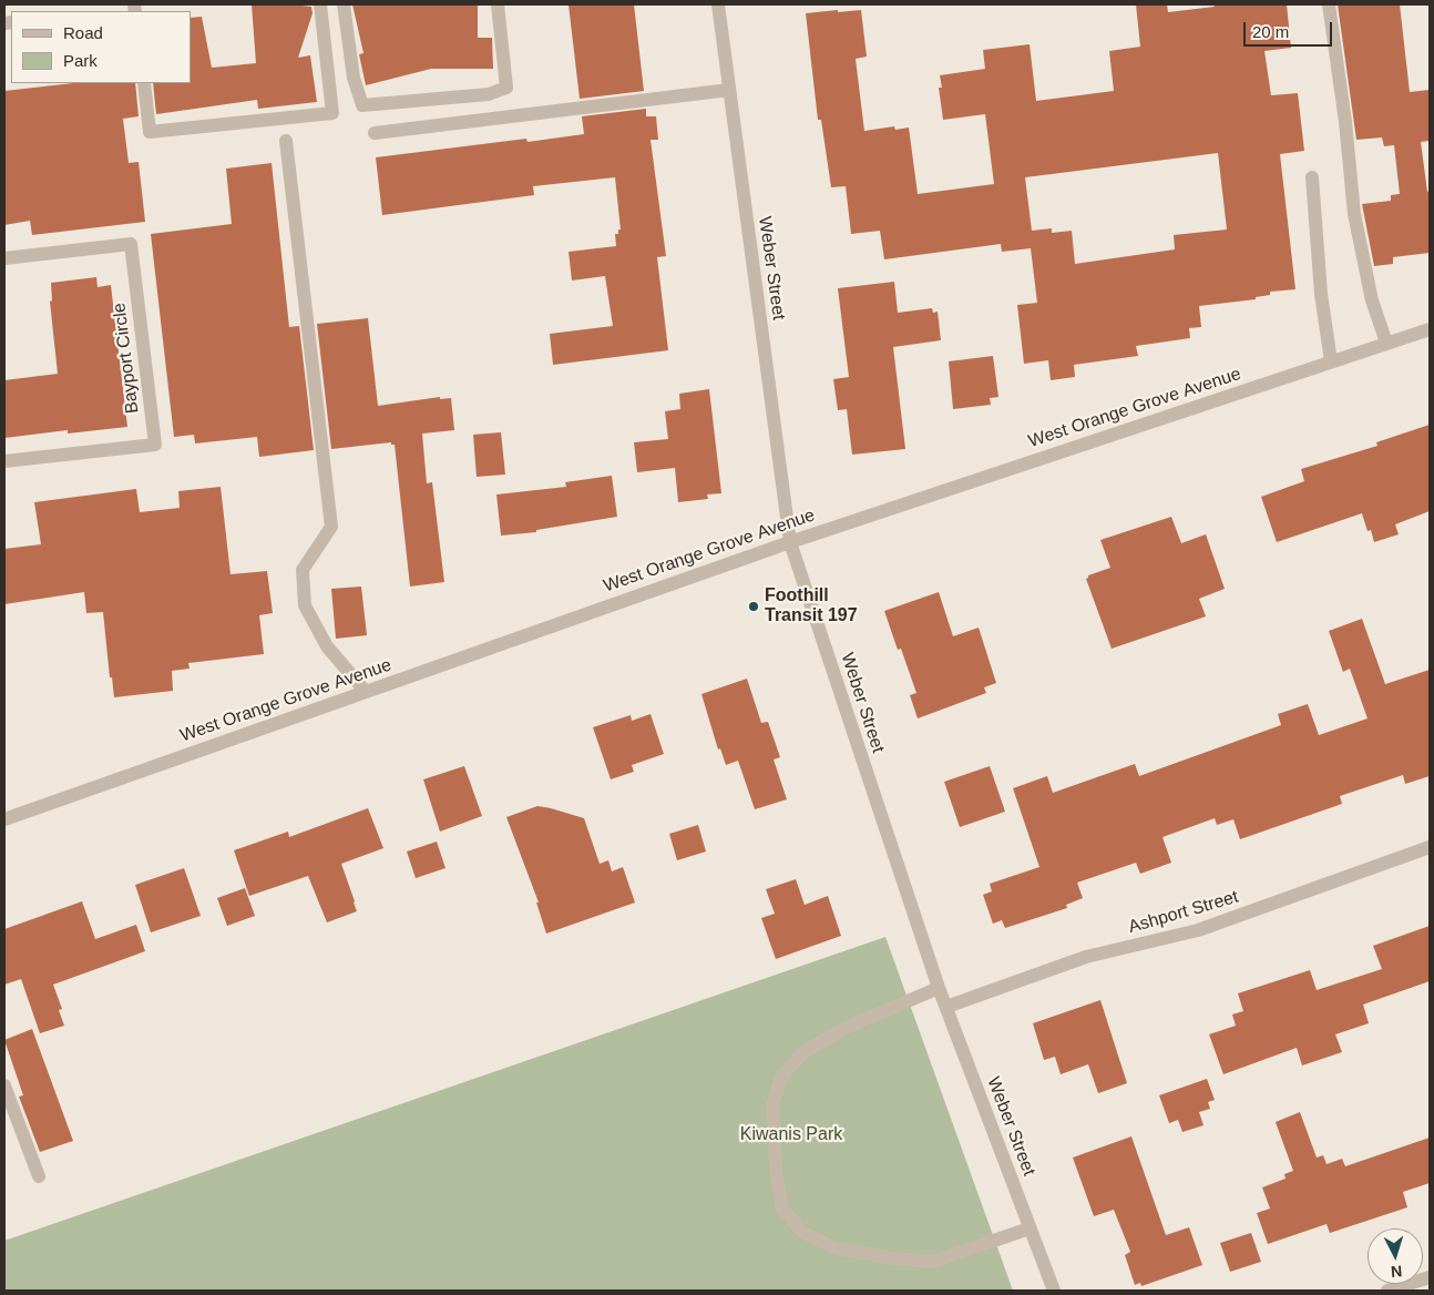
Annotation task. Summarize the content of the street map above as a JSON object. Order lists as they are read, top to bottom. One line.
{"streets":{"street":["Weber Street","Bayport Circle","West Orange Grove Avenue","Ashport Street"]},"crossings":[["Weber Street","West Orange Grove Avenue"],["Weber Street","Ashport Street"]],"parks":["Kiwanis Park"],"places":["Foothill Transit 197"],"legend":["Road","Park"],"scale_bar":"20 m","north":"bottom"}
